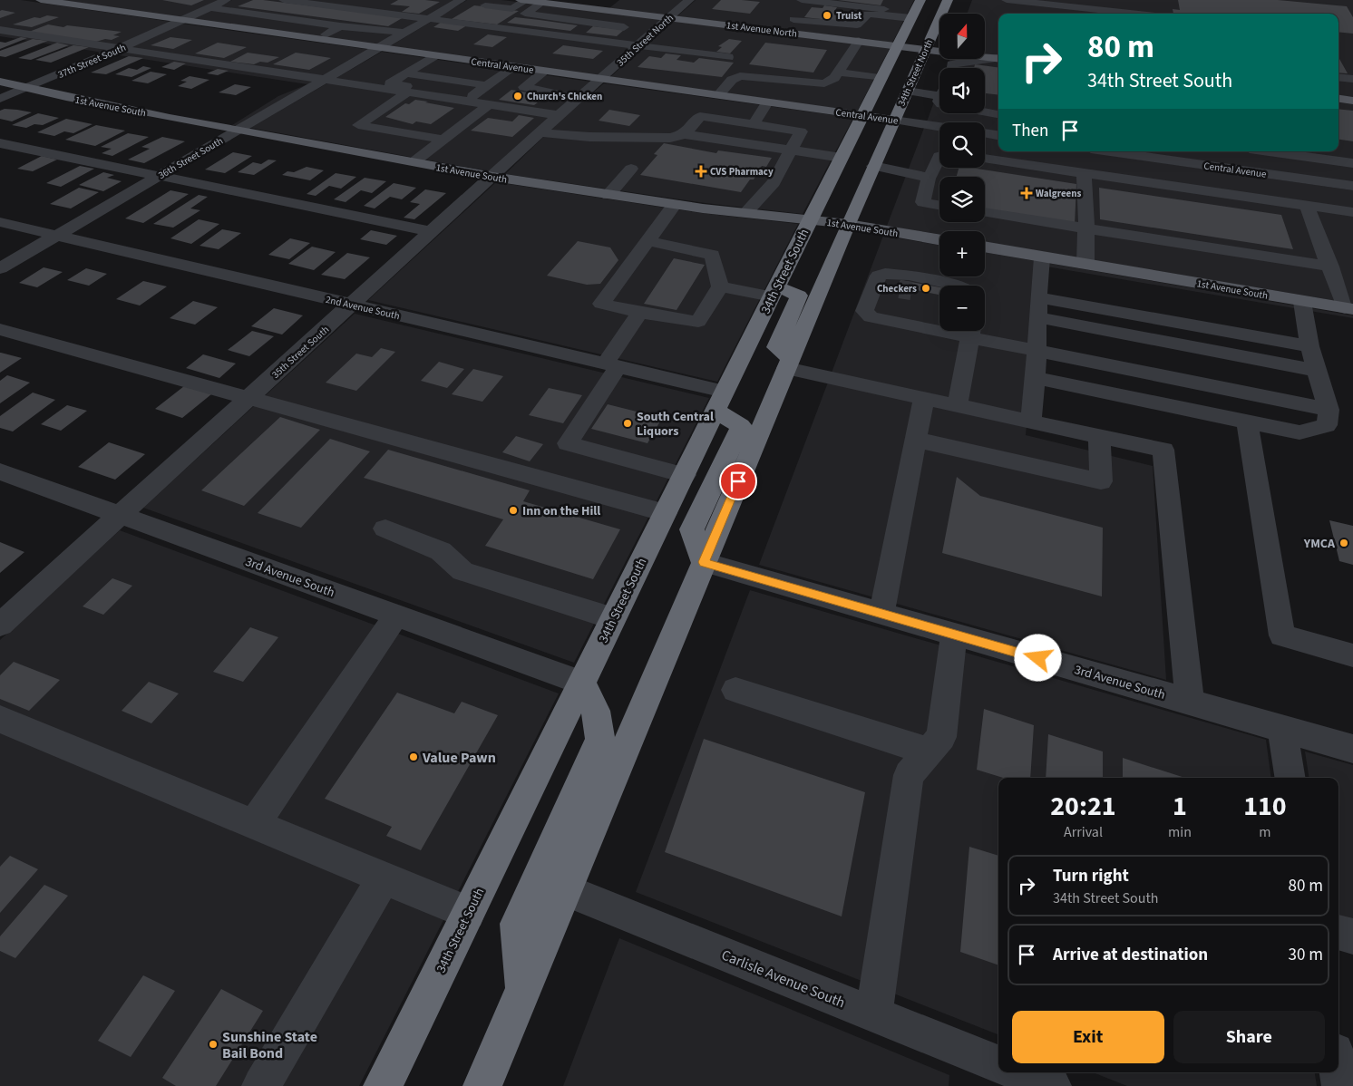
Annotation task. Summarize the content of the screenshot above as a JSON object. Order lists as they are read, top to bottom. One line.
{"streets":{"highway":["34th Street North","34th Street South"],"main road":["1st Avenue North","Central Avenue","1st Avenue South"],"street":["35th Street North","37th Street South","36th Street South","2nd Avenue South","35th Street South","3rd Avenue South","Carlisle Avenue South"]},"crossings":[["1st Avenue North","35th Street North"],["1st Avenue North","34th Street North"],["35th Street North","Central Avenue"],["35th Street North","35th Street South"],["37th Street South","Central Avenue"],["37th Street South","1st Avenue South"],["Central Avenue","34th Street North"],["Central Avenue","36th Street South"],["Central Avenue","34th Street South"],["Central Avenue","35th Street South"],["1st Avenue South","36th Street South"],["1st Avenue South","34th Street South"],["1st Avenue South","35th Street South"],["36th Street South","2nd Avenue South"],["34th Street South","2nd Avenue South"],["34th Street South","3rd Avenue South"],["2nd Avenue South","35th Street South"],["35th Street South","3rd Avenue South"]],"places":{"other":["Truist","Church's Chicken","Checkers","South Central Liquors","Inn on the Hill","YMCA","Value Pawn","Sunshine State Bail Bond"],"health":["CVS Pharmacy","Walgreens"]},"north":"top","page":{"map_buttons":["+","−"],"turn":["80 m","34th Street South"],"then":"Then","eta":["20:21","Arrival","1","min","110","m"],"list":[{"name":"Turn right","note":"34th Street South","value":"80 m"},{"name":"Arrive at destination","value":"30 m"}],"buttons":["Exit","Share"]}}
